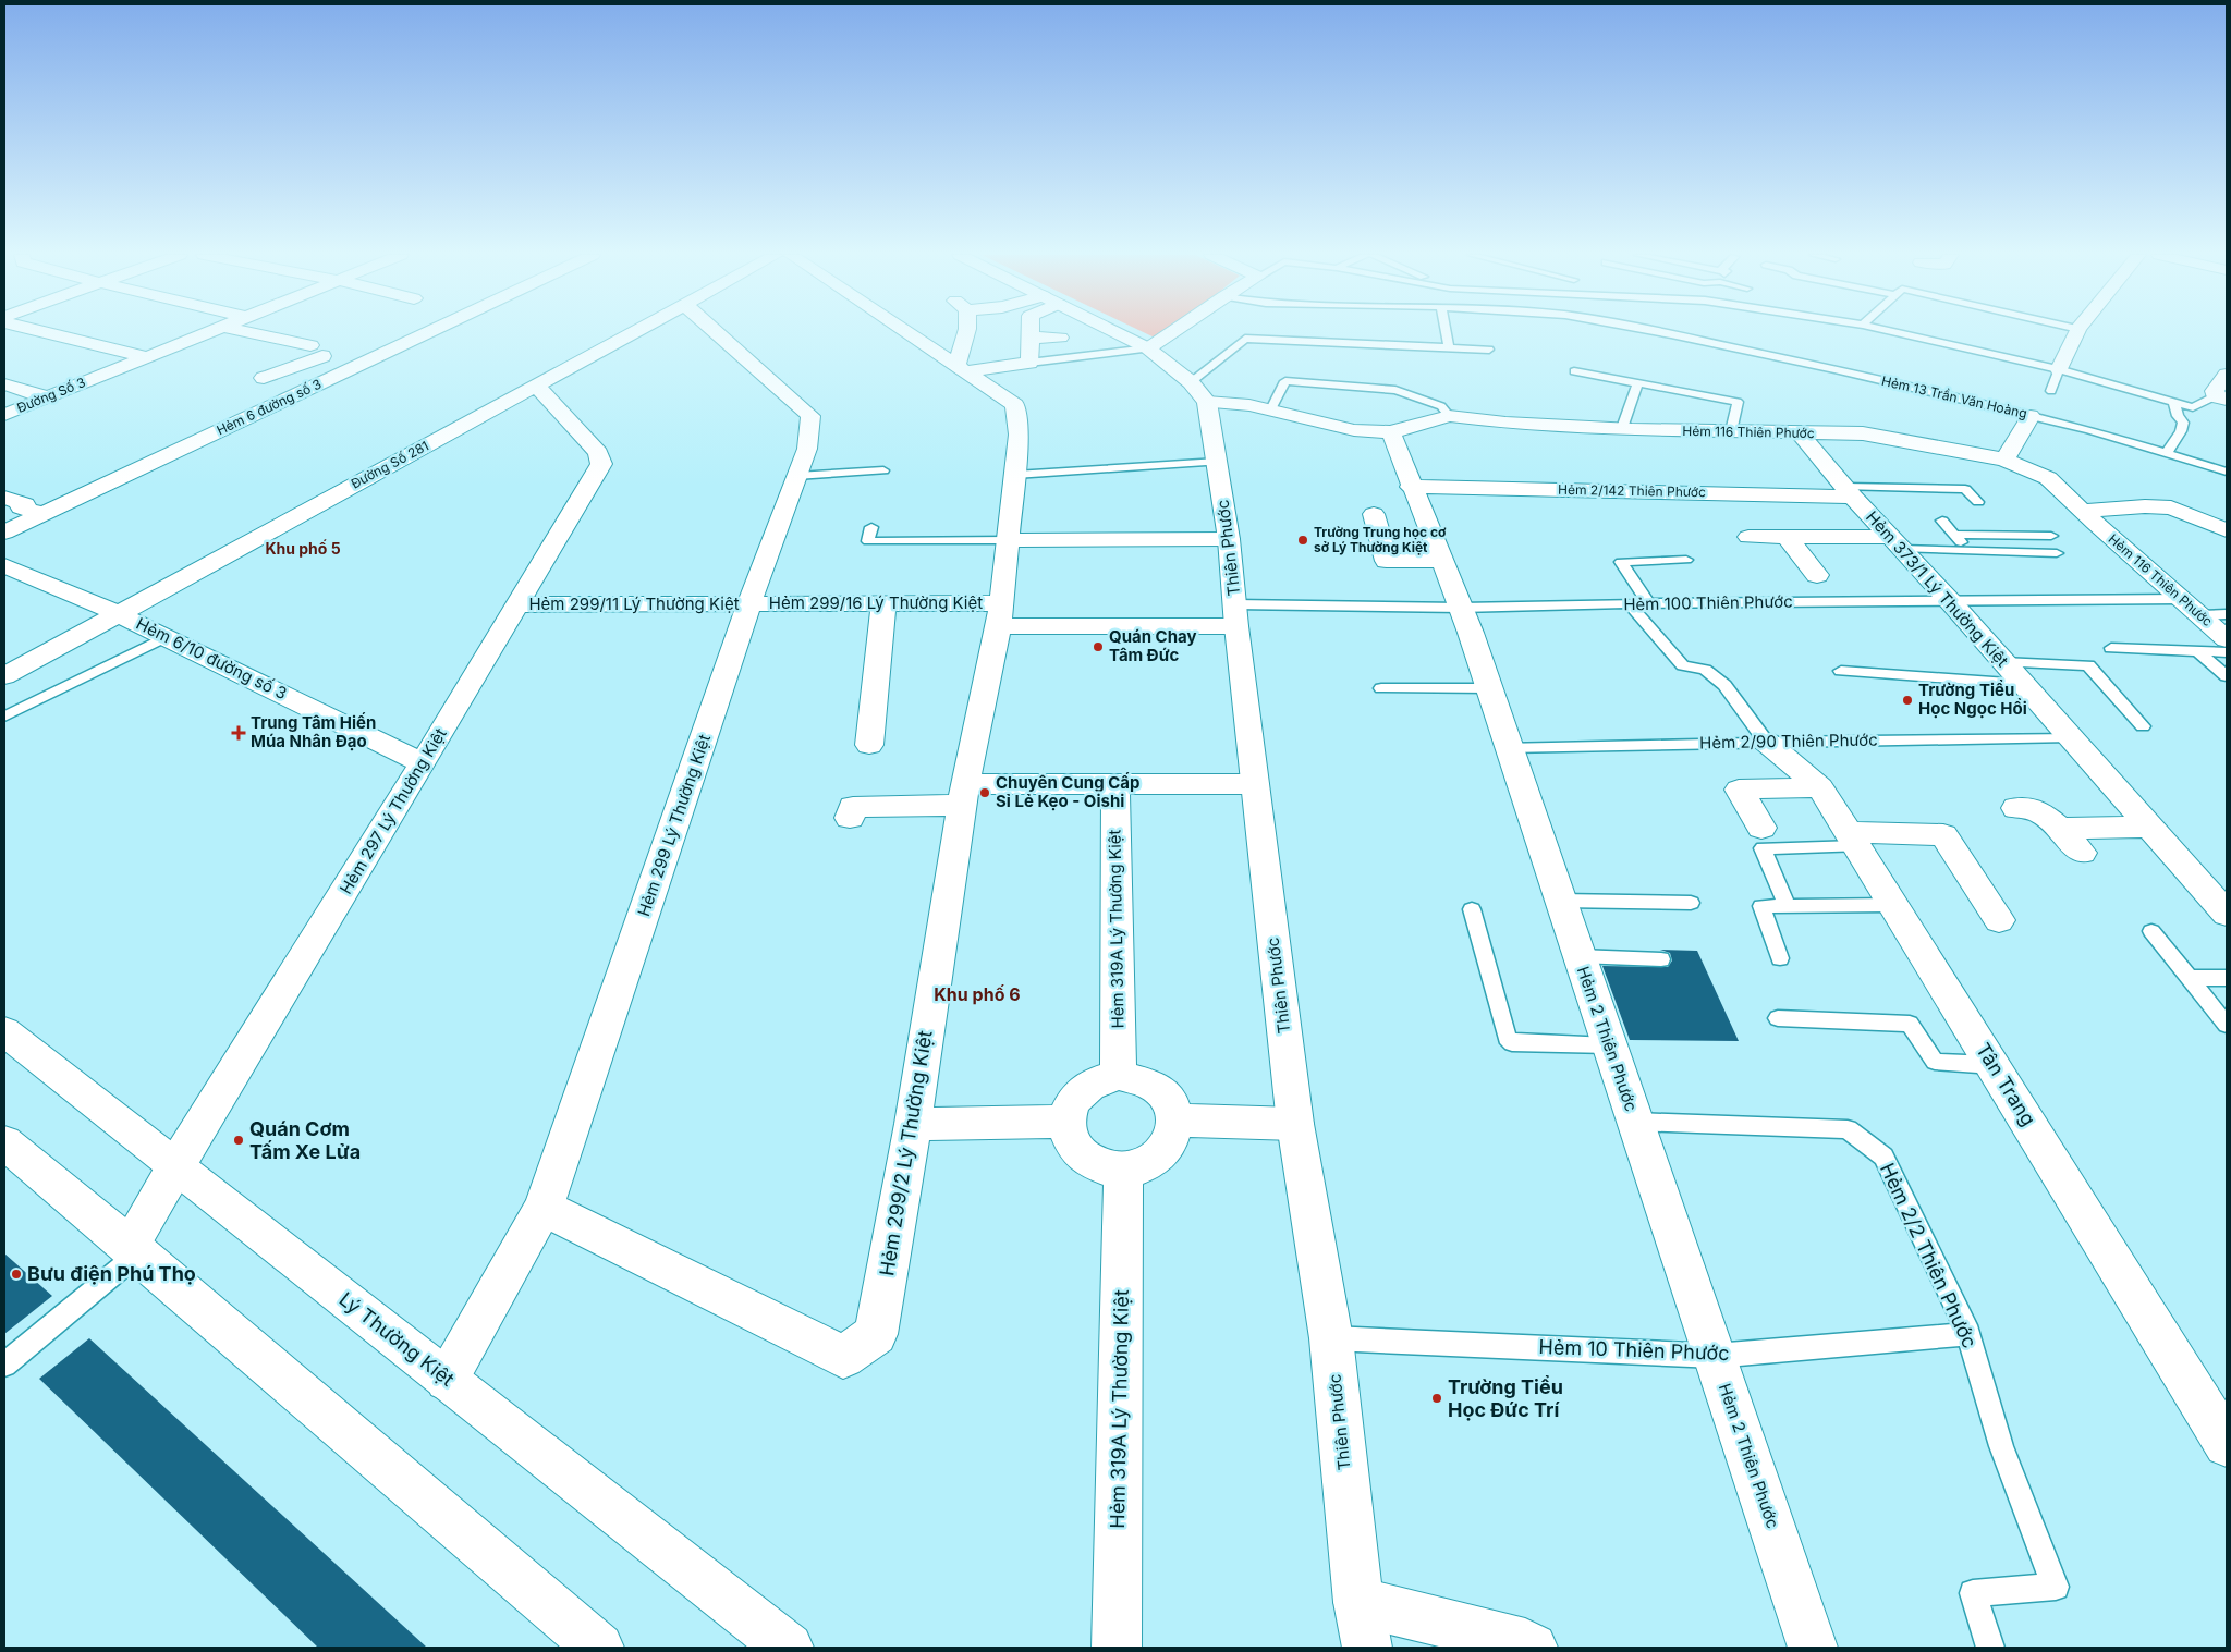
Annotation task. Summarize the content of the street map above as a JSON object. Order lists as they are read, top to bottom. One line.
{"streets":{"street":["Đường Số 3","Hẻm 6 đường số 3","Hẻm 116 Thiên Phước","Đường Số 281","Hẻm 2/142 Thiên Phước","Thiên Phước","Hẻm 373/1 Lý Thường Kiệt","Hẻm 299/16 Lý Thường Kiệt","Hẻm 299/11 Lý Thường Kiệt","Hẻm 6/10 đường số 3","Hẻm 297 Lý Thường Kiệt","Hẻm 299 Lý Thường Kiệt","Hẻm 319A Lý Thường Kiệt","Hẻm 2 Thiên Phước","Tân Trang","Hẻm 299/2 Lý Thường Kiệt","Lý Thường Kiệt"],"lane":["Hẻm 13 Trần Văn Hoàng","Hẻm 100 Thiên Phước","Hẻm 2/90 Thiên Phước","Hẻm 2/2 Thiên Phước","Hẻm 10 Thiên Phước"]},"crossings":[["Hẻm 116 Thiên Phước","Thiên Phước"],["Hẻm 116 Thiên Phước","Hẻm 373/1 Lý Thường Kiệt"],["Hẻm 116 Thiên Phước","Hẻm 100 Thiên Phước"],["Hẻm 116 Thiên Phước","Hẻm 2 Thiên Phước"],["Đường Số 281","Hẻm 6/10 đường số 3"],["Đường Số 281","Hẻm 297 Lý Thường Kiệt"],["Hẻm 2/142 Thiên Phước","Hẻm 373/1 Lý Thường Kiệt"],["Hẻm 2/142 Thiên Phước","Hẻm 2 Thiên Phước"],["Thiên Phước","Hẻm 299/16 Lý Thường Kiệt"],["Thiên Phước","Hẻm 100 Thiên Phước"],["Thiên Phước","Hẻm 10 Thiên Phước"],["Hẻm 373/1 Lý Thường Kiệt","Hẻm 100 Thiên Phước"],["Hẻm 373/1 Lý Thường Kiệt","Hẻm 2/90 Thiên Phước"],["Hẻm 299/16 Lý Thường Kiệt","Hẻm 100 Thiên Phước"],["Hẻm 299/16 Lý Thường Kiệt","Hẻm 299/11 Lý Thường Kiệt"],["Hẻm 299/16 Lý Thường Kiệt","Hẻm 299 Lý Thường Kiệt"],["Hẻm 299/16 Lý Thường Kiệt","Hẻm 299/2 Lý Thường Kiệt"],["Hẻm 100 Thiên Phước","Hẻm 2 Thiên Phước"],["Hẻm 299/11 Lý Thường Kiệt","Hẻm 297 Lý Thường Kiệt"],["Hẻm 299/11 Lý Thường Kiệt","Hẻm 299 Lý Thường Kiệt"],["Hẻm 6/10 đường số 3","Hẻm 297 Lý Thường Kiệt"],["Hẻm 2/90 Thiên Phước","Hẻm 2 Thiên Phước"],["Hẻm 2/90 Thiên Phước","Tân Trang"],["Hẻm 297 Lý Thường Kiệt","Lý Thường Kiệt"],["Hẻm 299 Lý Thường Kiệt","Hẻm 299/2 Lý Thường Kiệt"],["Hẻm 299 Lý Thường Kiệt","Lý Thường Kiệt"],["Hẻm 2 Thiên Phước","Hẻm 2/2 Thiên Phước"],["Hẻm 2 Thiên Phước","Hẻm 10 Thiên Phước"],["Hẻm 2/2 Thiên Phước","Hẻm 10 Thiên Phước"]],"districts":["Khu phố 5","Khu phố 6"],"places":{"other":["Trường Trung học cơ sở Lý Thường Kiệt","Quán Chay Tâm Đức","Trường Tiểu Học Ngọc Hồi","Chuyên Cung Cấp Sỉ Lẻ Kẹo - Oishi","Quán Cơm Tấm Xe Lửa","Bưu điện Phú Thọ","Trường Tiểu Học Đức Trí"],"health":["Trung Tâm Hiến Múa Nhân Đạo"]}}
